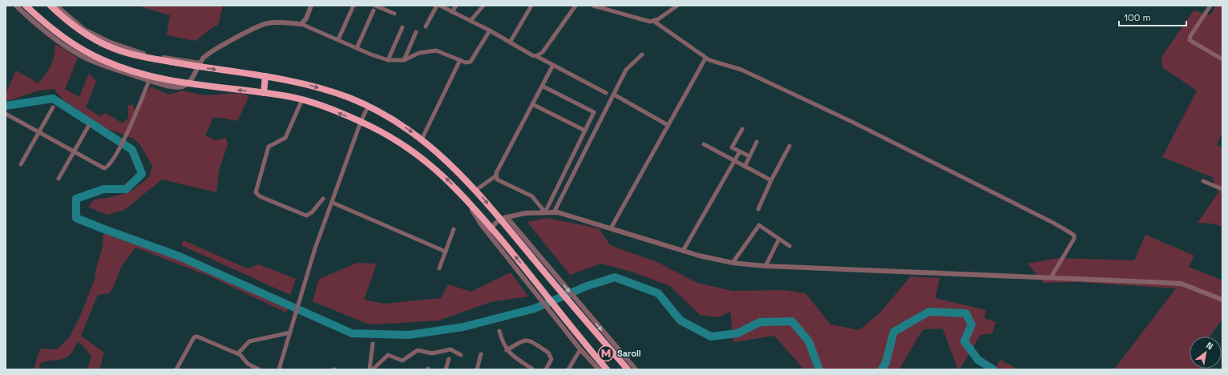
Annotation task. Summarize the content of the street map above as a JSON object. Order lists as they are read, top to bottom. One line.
{"places":{"metro station":["Saroli"]},"scale_bar":"100 m","north":"top right"}
